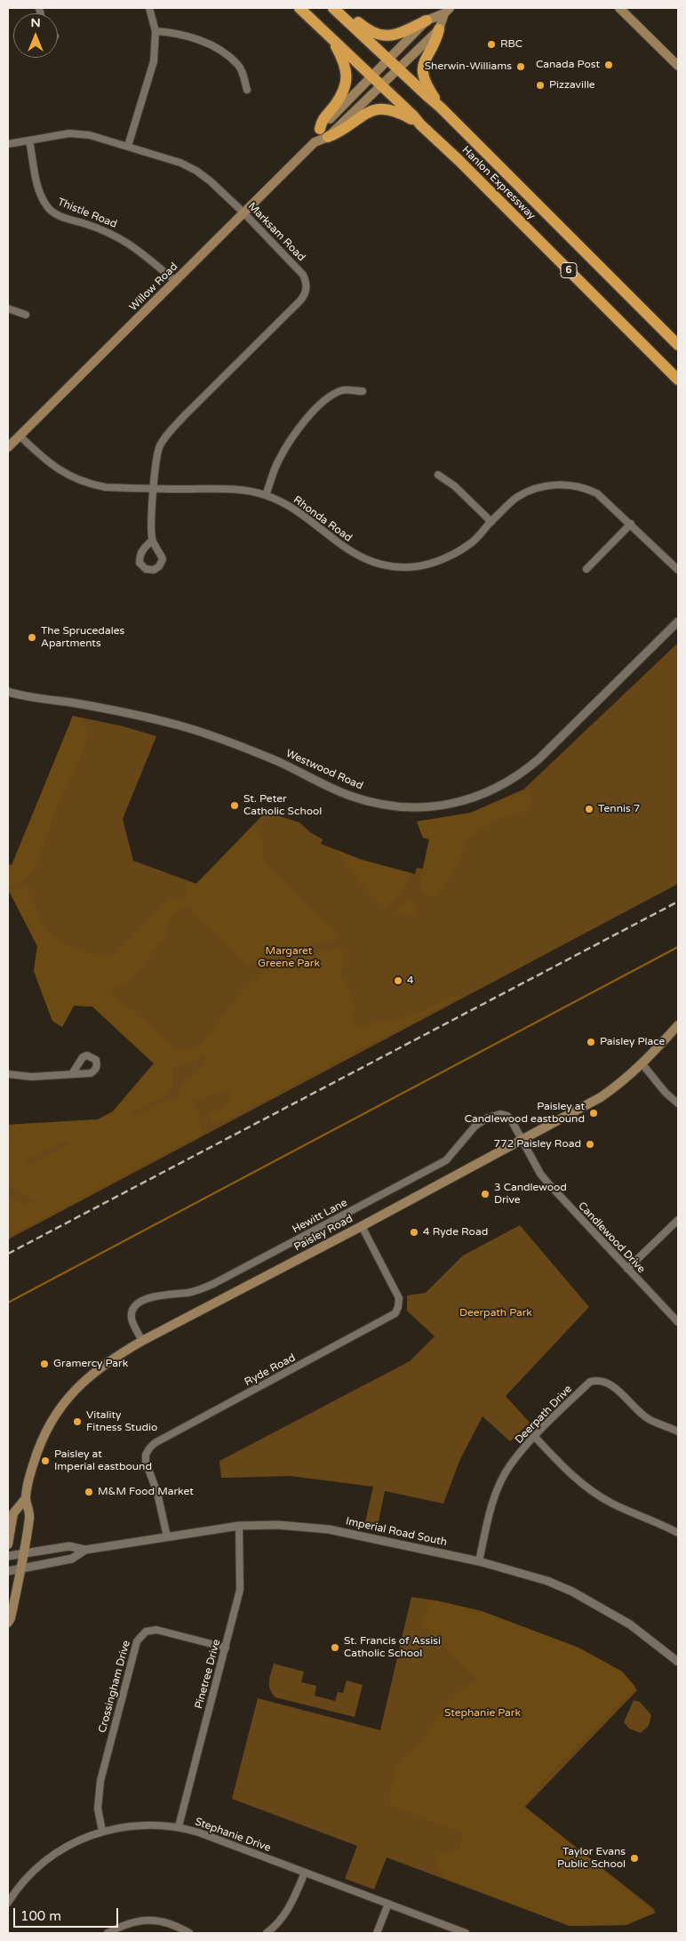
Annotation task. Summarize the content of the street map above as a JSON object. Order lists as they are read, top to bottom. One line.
{"streets":{"highway":["Hanlon Expressway","6"],"main road":["Willow Road","Paisley Road"],"street":["Thistle Road","Marksam Road","Rhonda Road","Westwood Road","Hewitt Lane","Candlewood Drive","Ryde Road","Deerpath Drive","Imperial Road South","Pinetree Drive","Crossingham Drive","Stephanie Drive"]},"crossings":[["Hanlon Expressway","Willow Road"],["Thistle Road","Marksam Road"],["Thistle Road","Willow Road"],["Marksam Road","Willow Road"],["Marksam Road","Rhonda Road"],["Willow Road","Rhonda Road"],["Hewitt Lane","Paisley Road"],["Hewitt Lane","Candlewood Drive"],["Paisley Road","Candlewood Drive"],["Paisley Road","Ryde Road"],["Paisley Road","Imperial Road South"],["Ryde Road","Imperial Road South"],["Deerpath Drive","Imperial Road South"],["Imperial Road South","Pinetree Drive"],["Pinetree Drive","Crossingham Drive"],["Pinetree Drive","Stephanie Drive"],["Crossingham Drive","Stephanie Drive"]],"parks":["Margaret Greene Park","Deerpath Park","Stephanie Park"],"places":["RBC","Canada Post","Sherwin-Williams","Pizzaville","The Sprucedales Apartments","St. Peter Catholic School","Tennis 7","4","Paisley Place","Paisley at Candlewood eastbound","772 Paisley Road","3 Candlewood Drive","4 Ryde Road","Gramercy Park","Vitality Fitness Studio","Paisley at Imperial eastbound","M&M Food Market","St. Francis of Assisi Catholic School","Taylor Evans Public School"],"scale_bar":"100 m","north":"top"}
